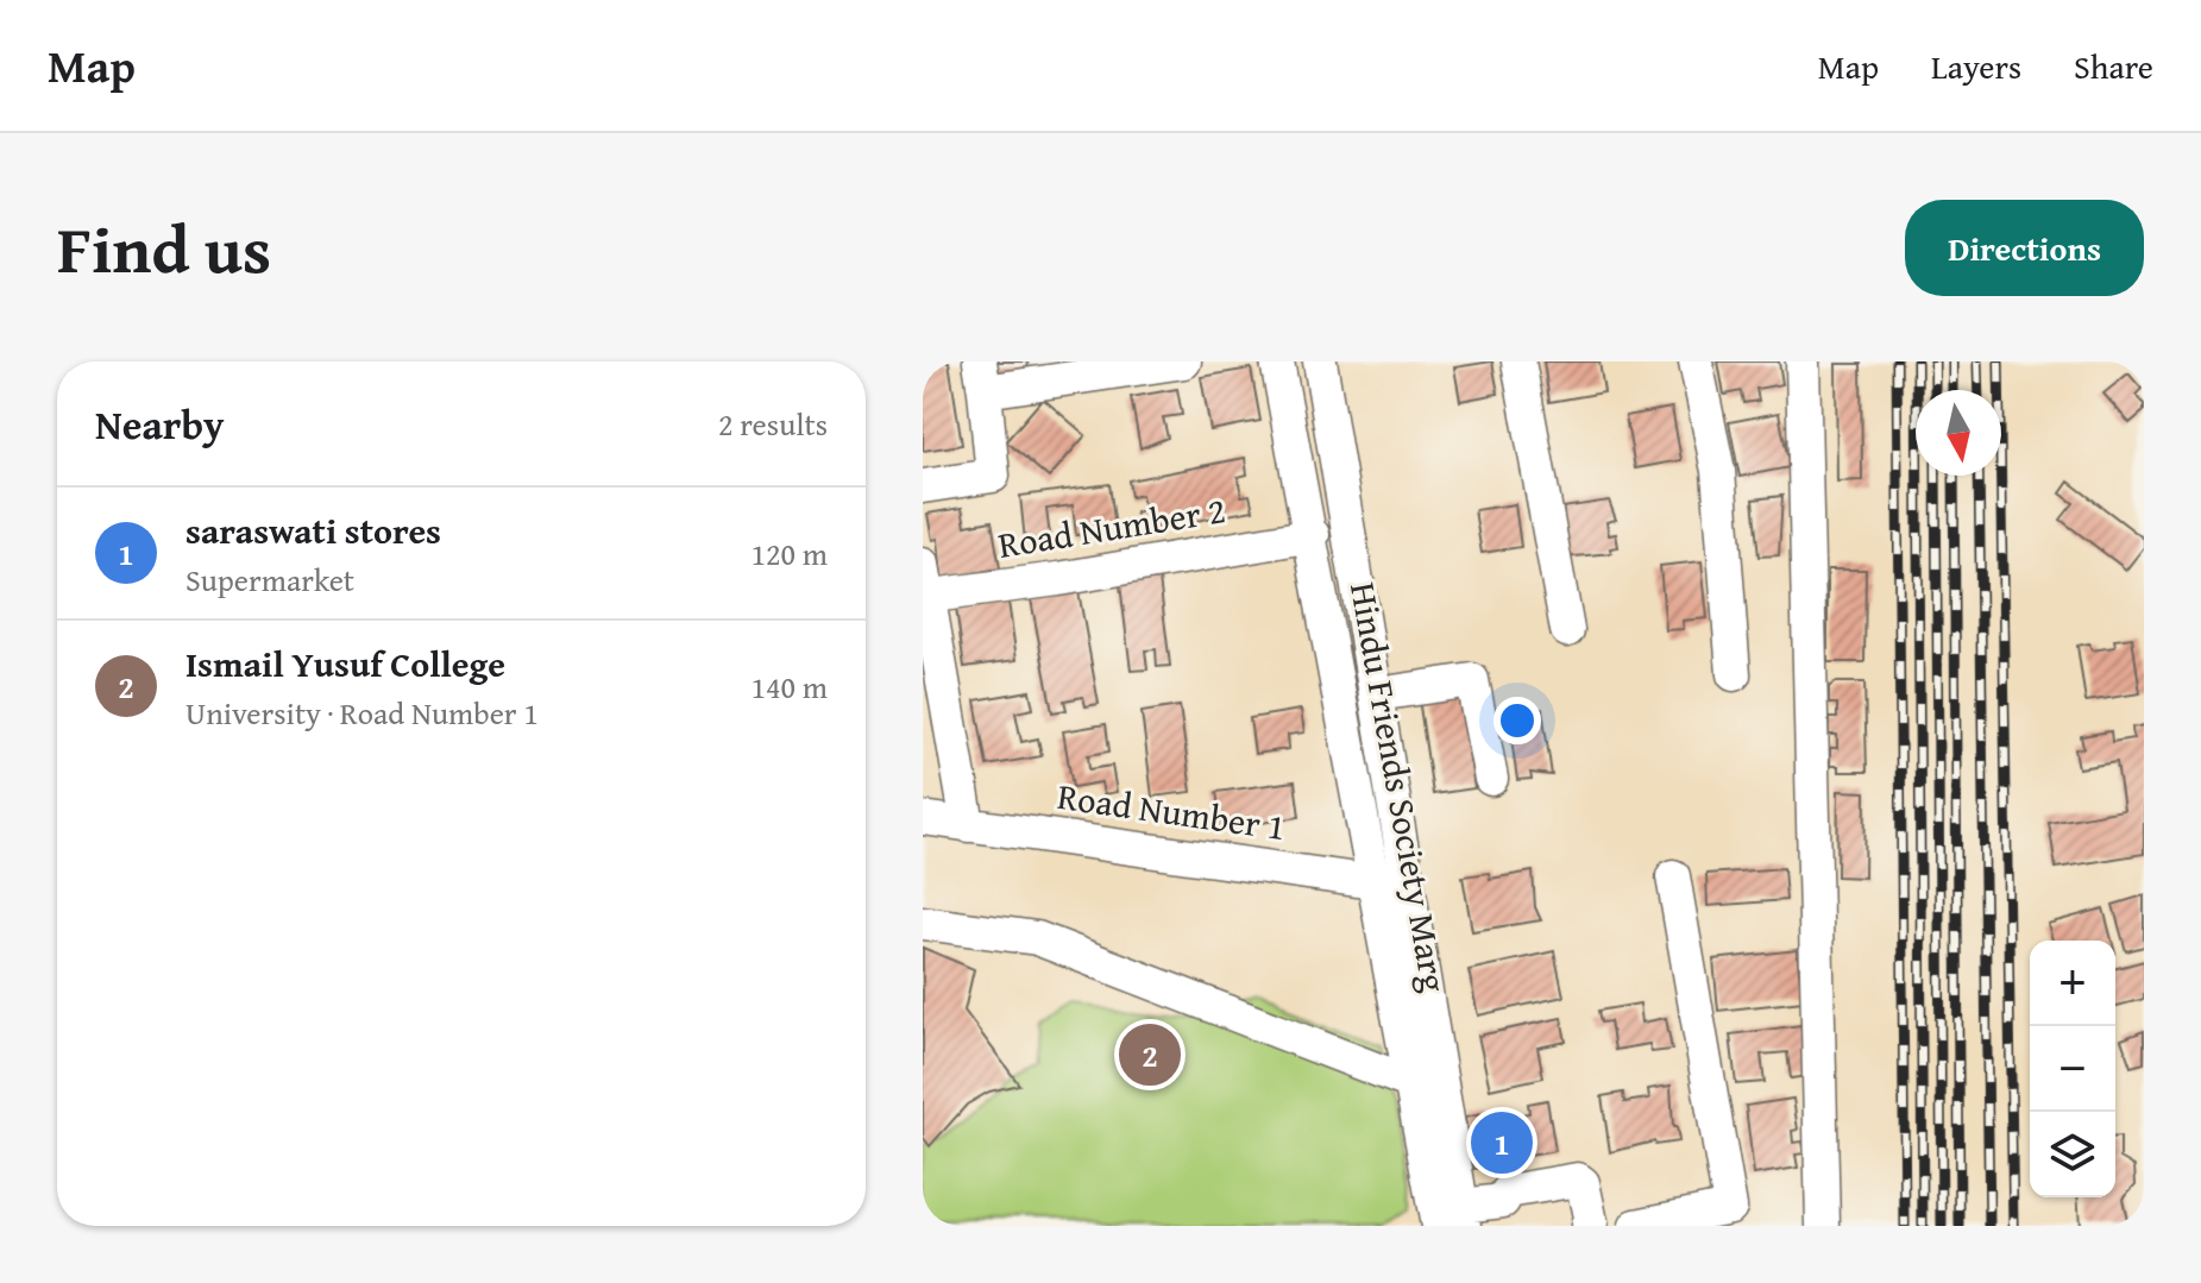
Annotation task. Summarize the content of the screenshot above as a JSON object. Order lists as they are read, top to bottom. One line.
{"streets":{"street":["Road Number 2","Hindu Friends Society Marg","Road Number 1"]},"crossings":[["Road Number 2","Hindu Friends Society Marg"],["Hindu Friends Society Marg","Road Number 1"]],"north":"bottom","page":{"header":"Map","nav":["Map","Layers","Share"],"title":"Find us","buttons":"Directions","heading":["Nearby","2 results"],"list":[{"mark":"1","name":"saraswati stores","note":"Supermarket","value":"120 m"},{"mark":"2","name":"Ismail Yusuf College","note":"University · Road Number 1","value":"140 m"}],"map_buttons":["+","−"],"pins":["2","1"]}}
